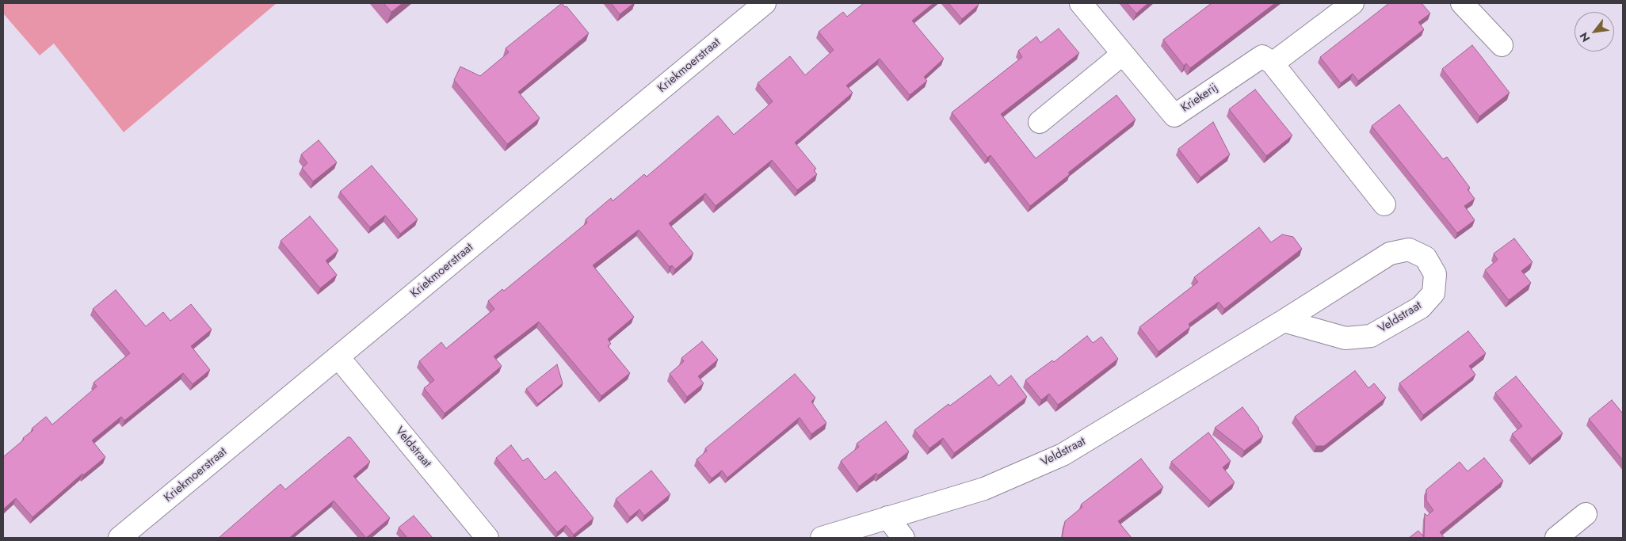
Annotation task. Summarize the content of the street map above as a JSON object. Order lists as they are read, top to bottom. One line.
{"streets":{"street":["Kriekmoerstraat","Kriekerij","Veldstraat"]},"crossings":[["Kriekmoerstraat","Veldstraat"]],"north":"bottom left"}
